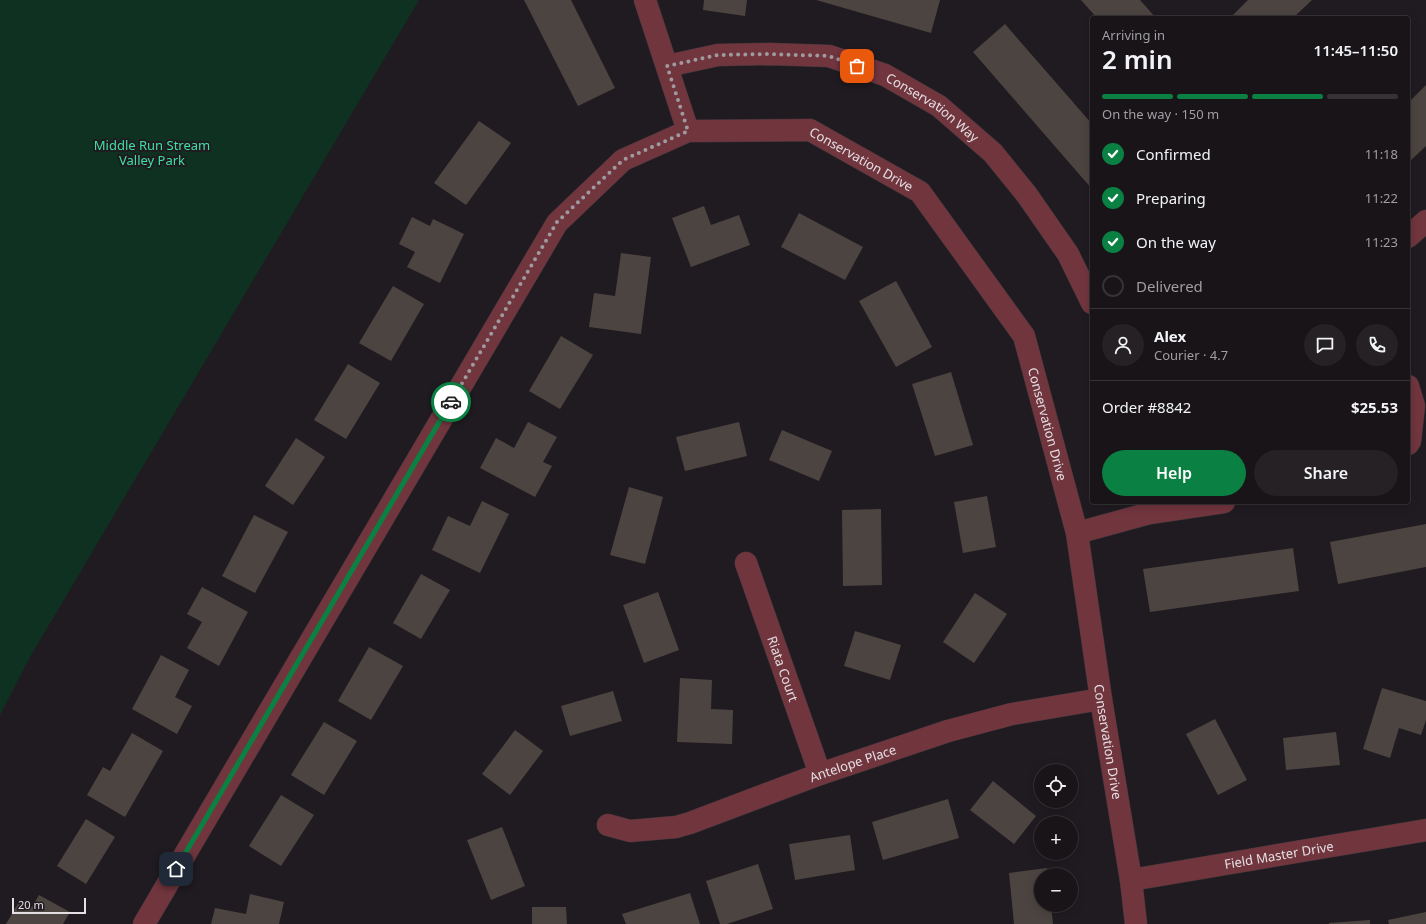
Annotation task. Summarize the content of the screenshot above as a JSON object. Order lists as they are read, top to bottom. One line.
{"streets":{"street":["Conservation Way","Conservation Drive","Riata Court","Antelope Place","Field Master Drive"]},"crossings":[["Conservation Drive","Antelope Place"],["Conservation Drive","Field Master Drive"],["Riata Court","Antelope Place"]],"parks":["Middle Run Stream Valley Park"],"scale_bar":"20 m","page":{"heading":["2 min","Arriving in","11:45–11:50"],"panel":["Alex","Courier · 4.7","Order #8842","$25.53"],"bar":"On the way · 150 m","list":[["Confirmed","11:18"],["Preparing","11:22"],["On the way","11:23"],"Delivered"],"buttons":["Help","Share"],"map_buttons":["+","−"],"scale":"20 m"}}
